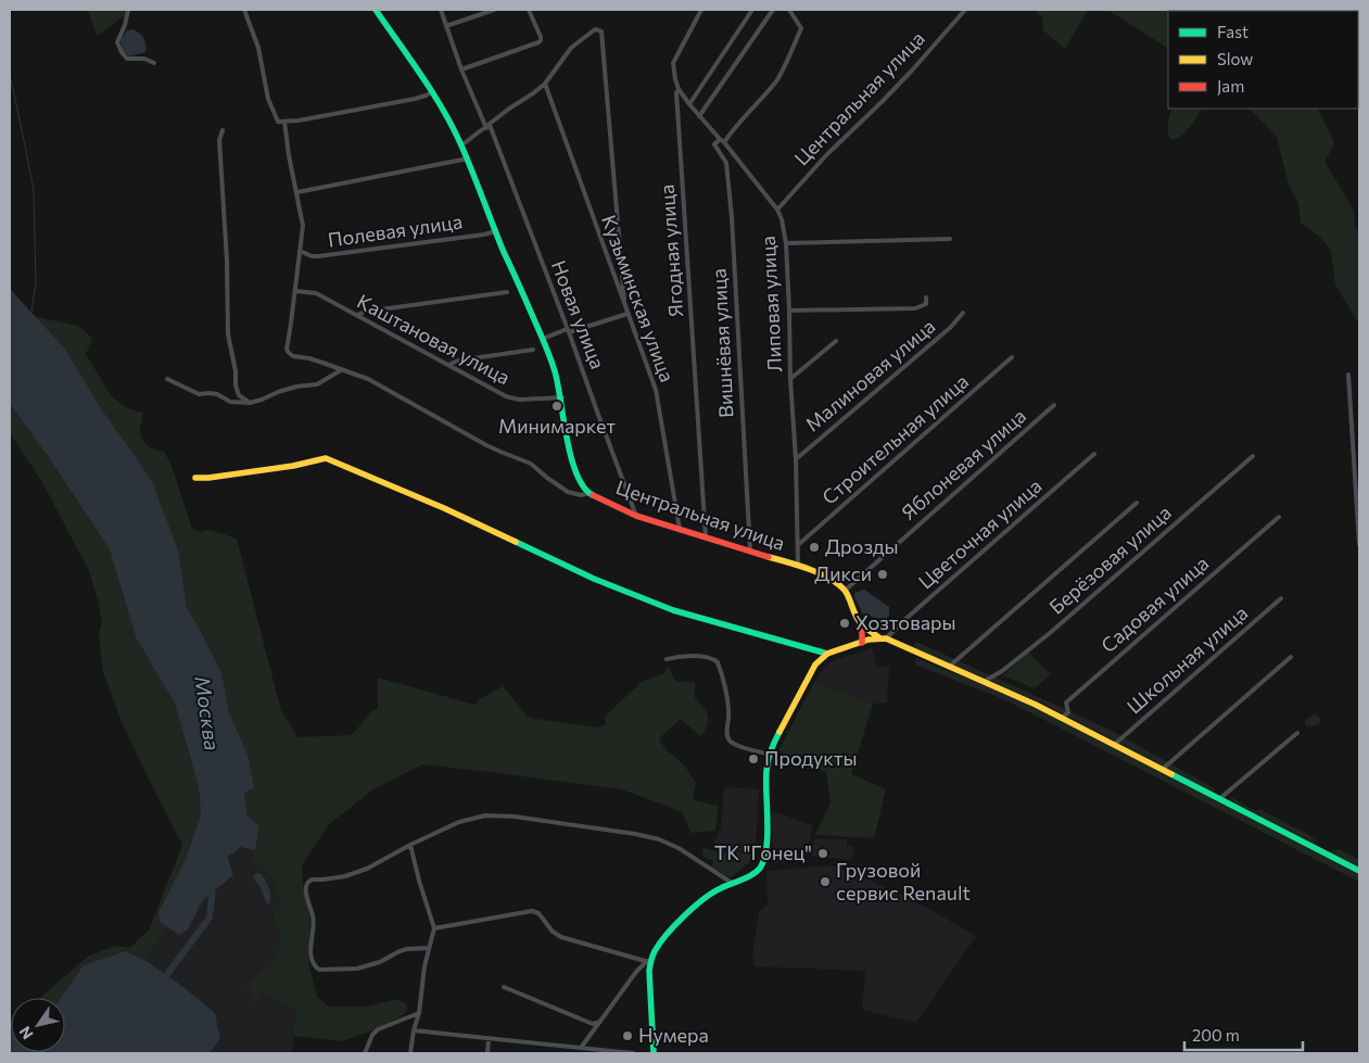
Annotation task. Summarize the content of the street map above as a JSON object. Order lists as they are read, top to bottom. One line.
{"streets":{"street":["Центральная улица","Полевая улица","Ягодная улица","Кузьминская улица","Липовая улица","Новая улица","Каштановая улица","Вишнёвая улица","Малиновая улица","Строительная улица","Яблоневая улица","Цветочная улица","Берёзовая улица","Садовая улица","Школьная улица"]},"crossings":[["Центральная улица","Полевая улица"],["Центральная улица","Ягодная улица"],["Центральная улица","Кузьминская улица"],["Центральная улица","Липовая улица"],["Центральная улица","Новая улица"],["Центральная улица","Каштановая улица"],["Центральная улица","Вишнёвая улица"],["Центральная улица","Яблоневая улица"],["Липовая улица","Вишнёвая улица"],["Липовая улица","Малиновая улица"],["Липовая улица","Строительная улица"]],"water":["Москва"],"places":["Минимаркет","Дрозды","Дикси","Хозтовары","Продукты","ТК \"Гонец\"","Грузовой сервис Renault","Нумера"],"legend":["Fast","Slow","Jam"],"scale_bar":"200 m","north":"bottom left"}
